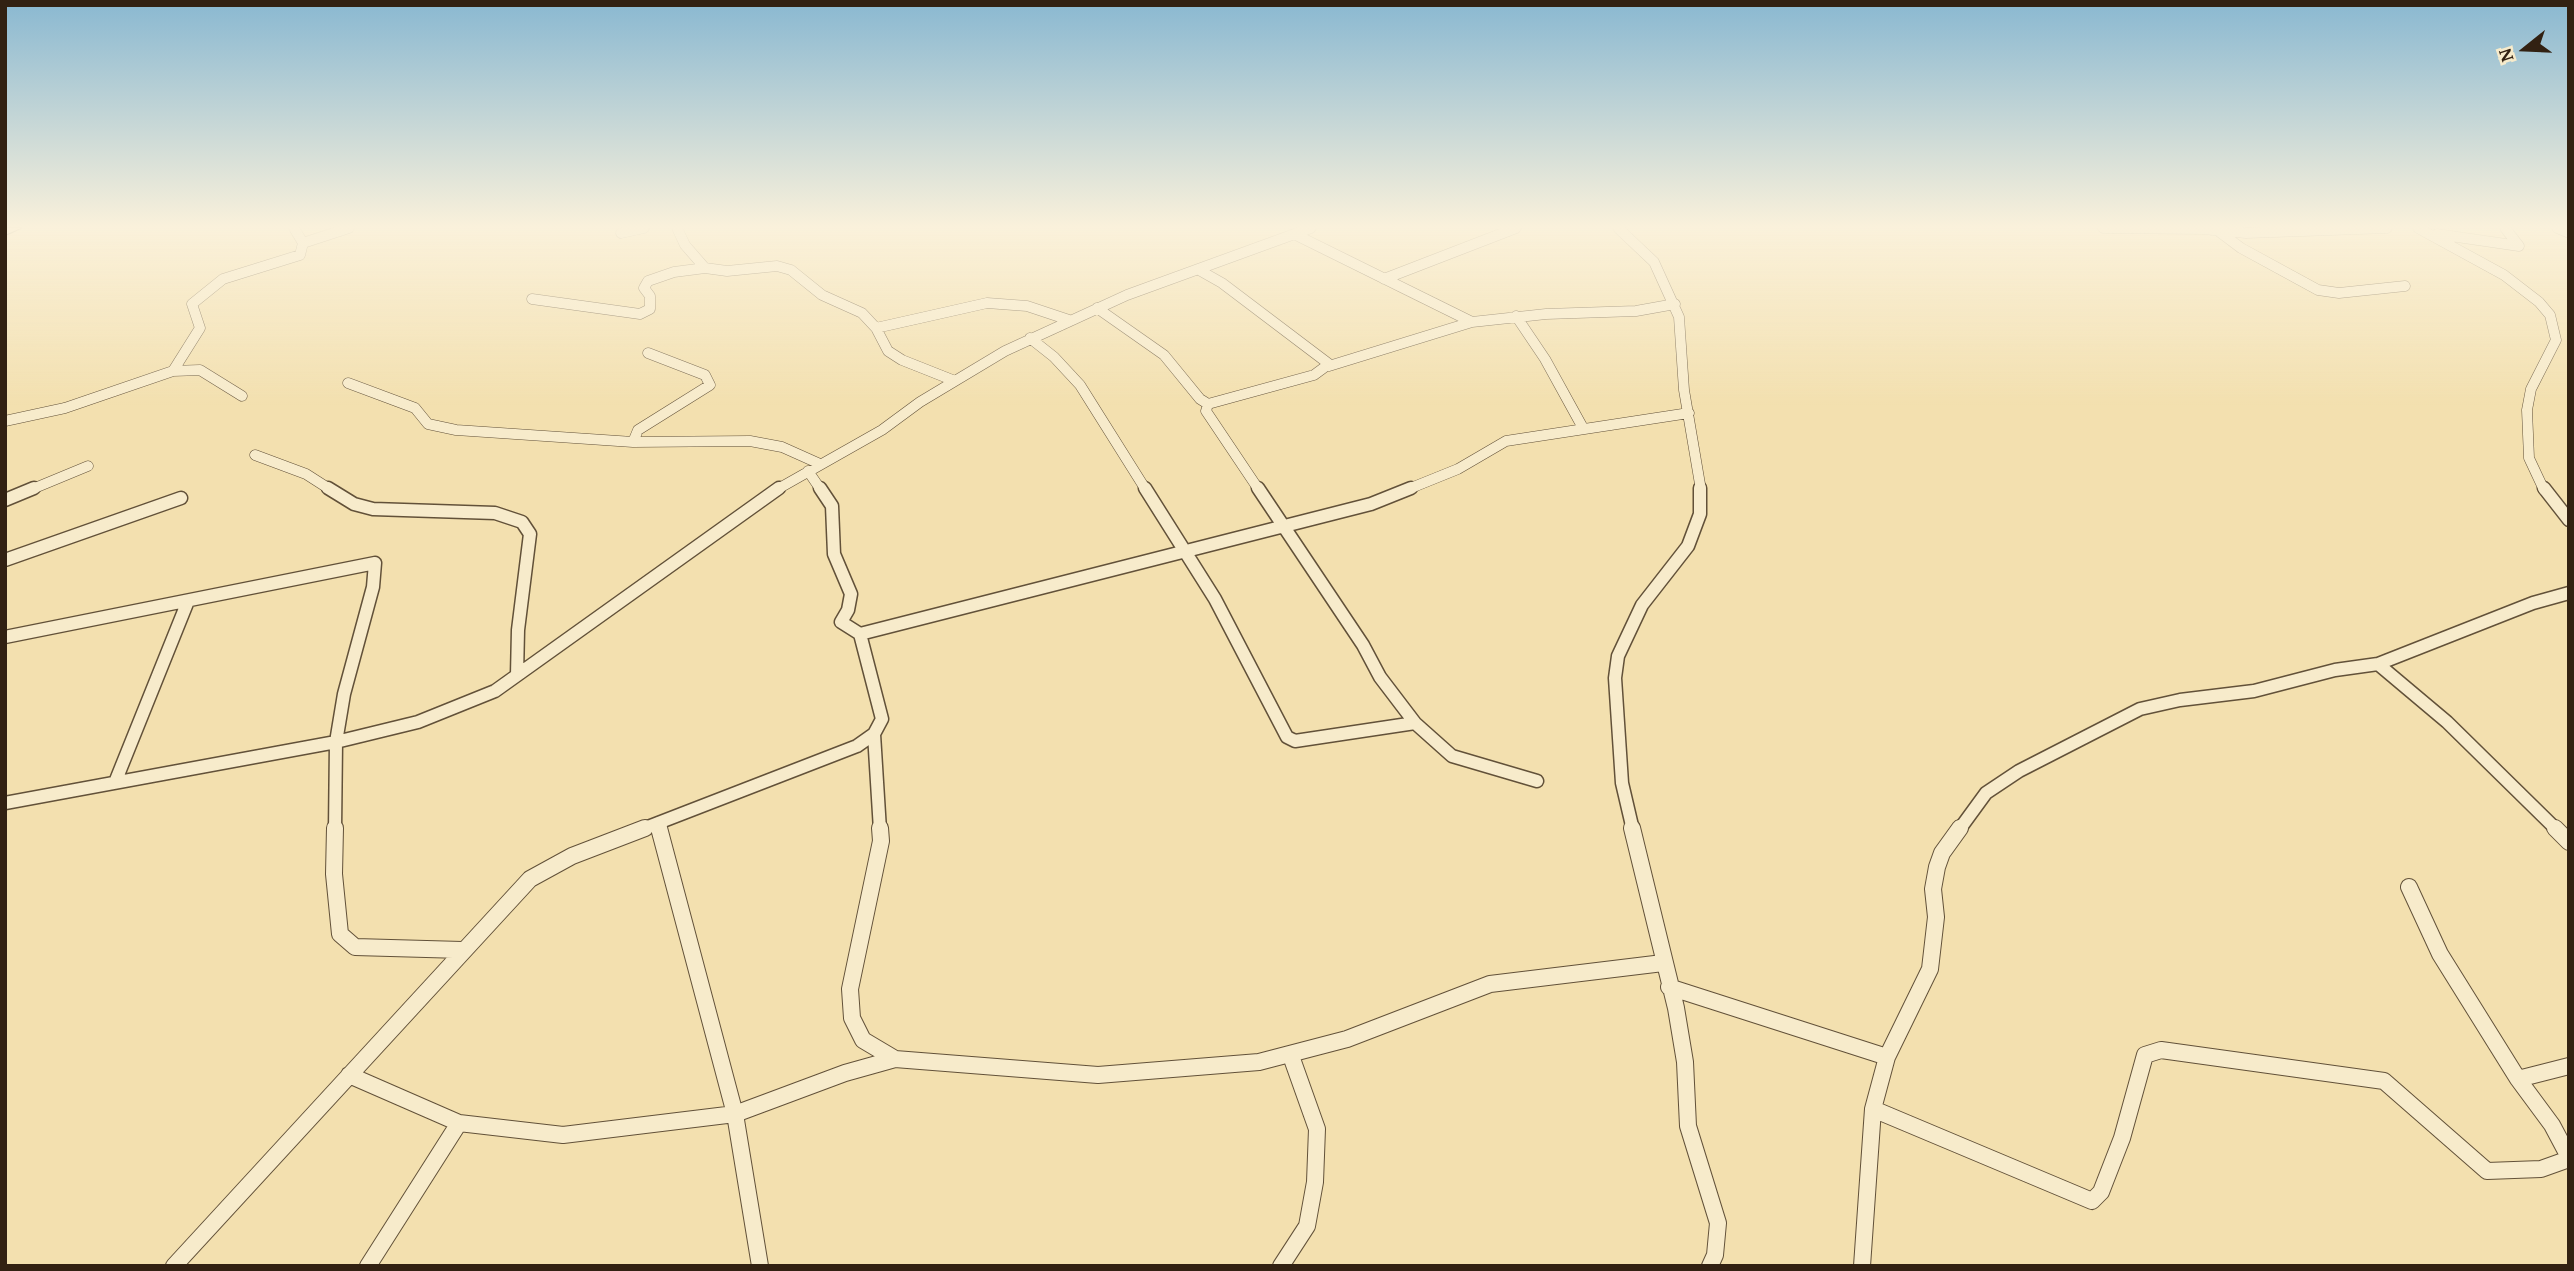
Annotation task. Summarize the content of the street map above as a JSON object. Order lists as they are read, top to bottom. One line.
{"north":"left"}
